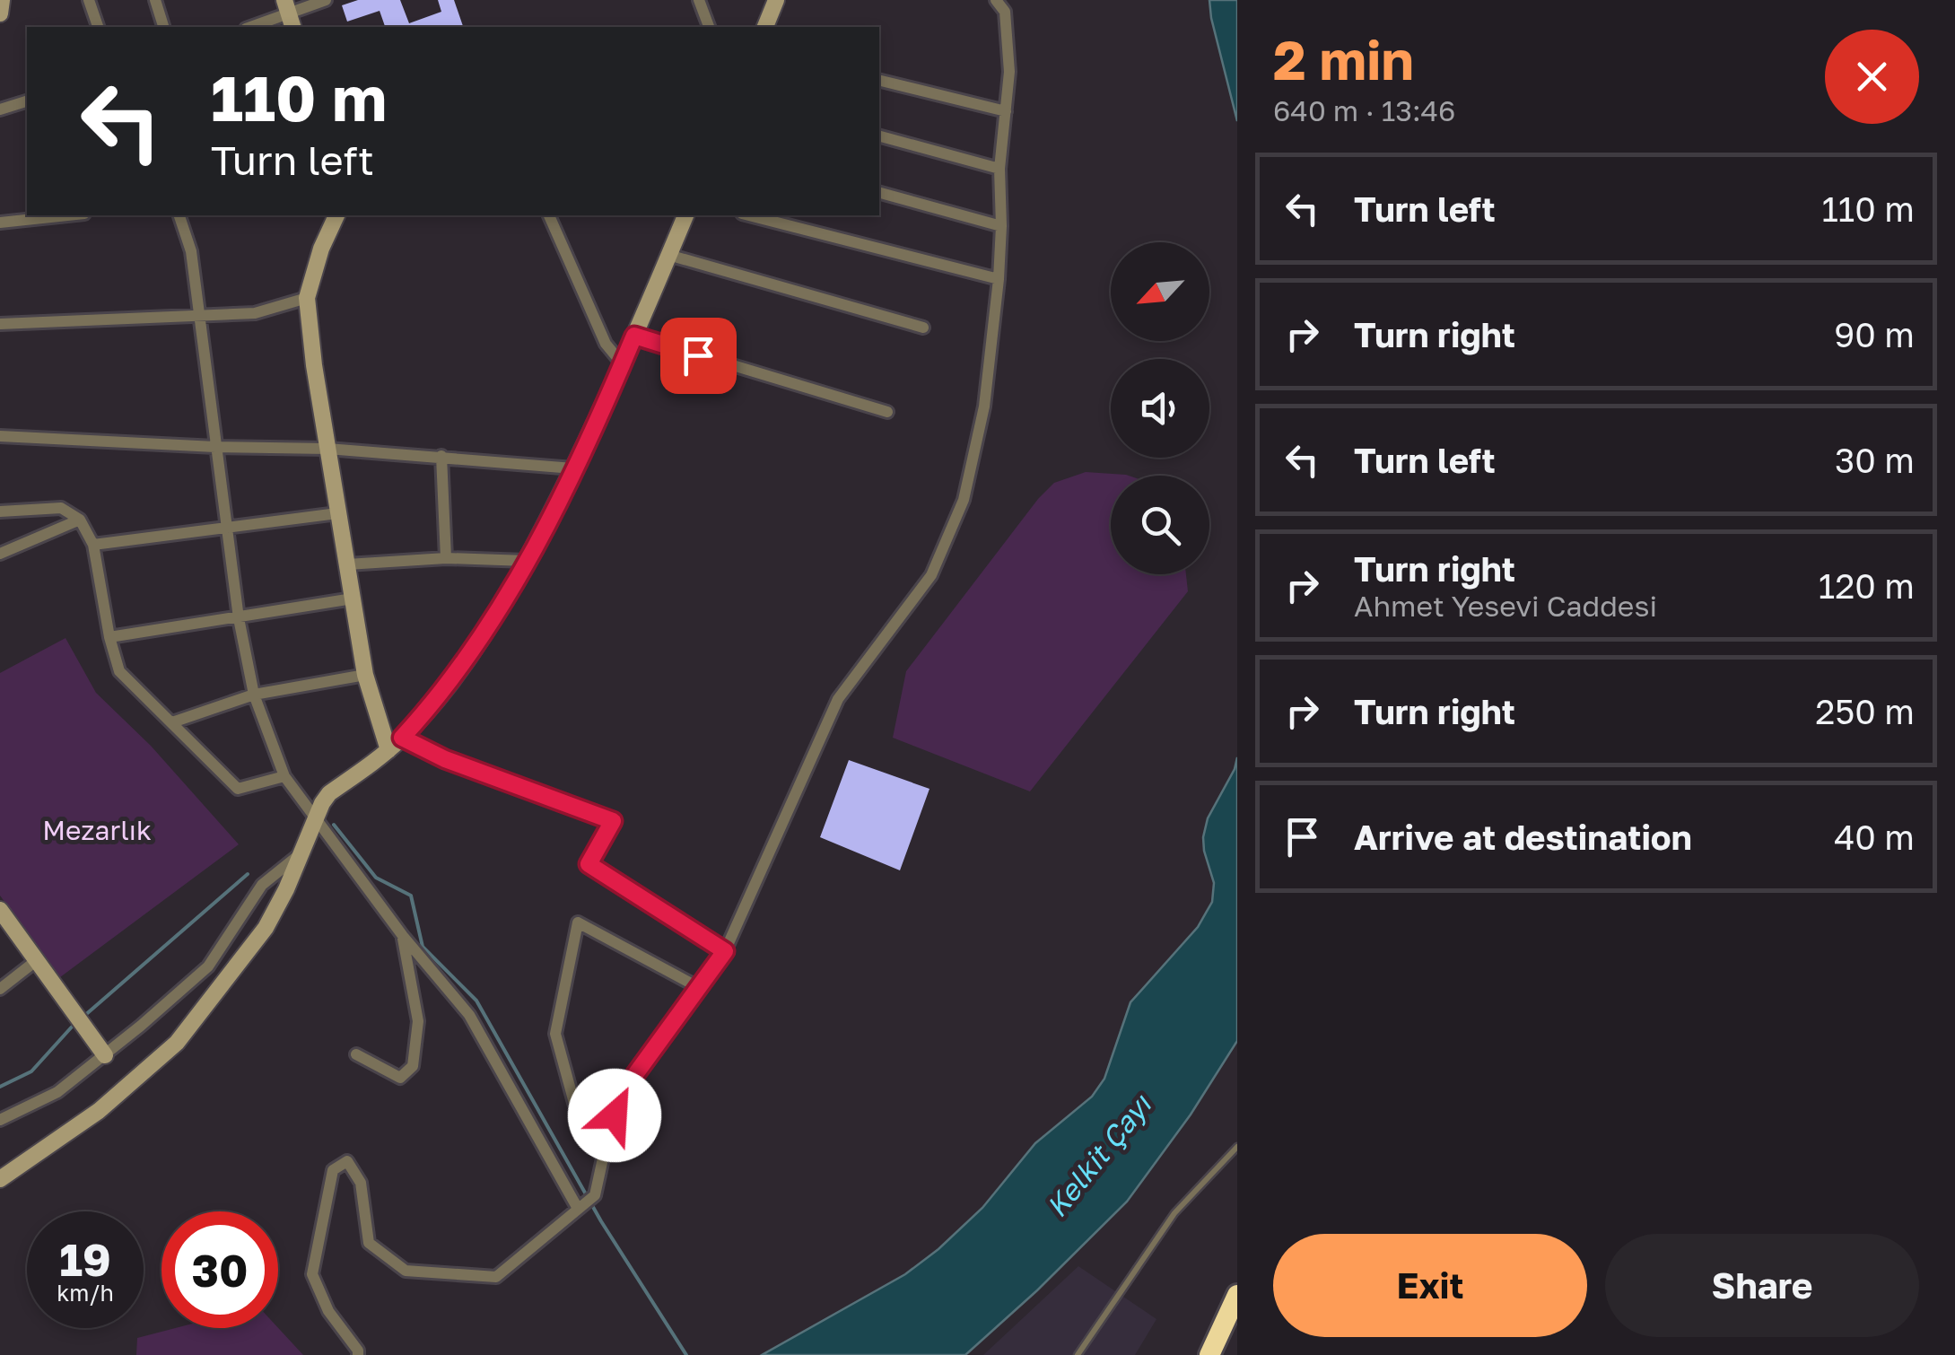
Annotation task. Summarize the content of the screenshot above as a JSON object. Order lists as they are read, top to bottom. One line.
{"water":["Kelkit Çayı"],"parks":["Mezarlık"],"north":"bottom left","page":{"heading":["2 min","640 m · 13:46"],"turn":["110 m","Turn left"],"list":[{"name":"Turn left","value":"110 m"},{"name":"Turn right","value":"90 m"},{"name":"Turn left","value":"30 m"},{"name":"Turn right","note":"Ahmet Yesevi Caddesi","value":"120 m"},{"name":"Turn right","value":"250 m"},{"name":"Arrive at destination","value":"40 m"}],"speed":"19 km/h","limit":"30","buttons":["Exit","Share"]}}
